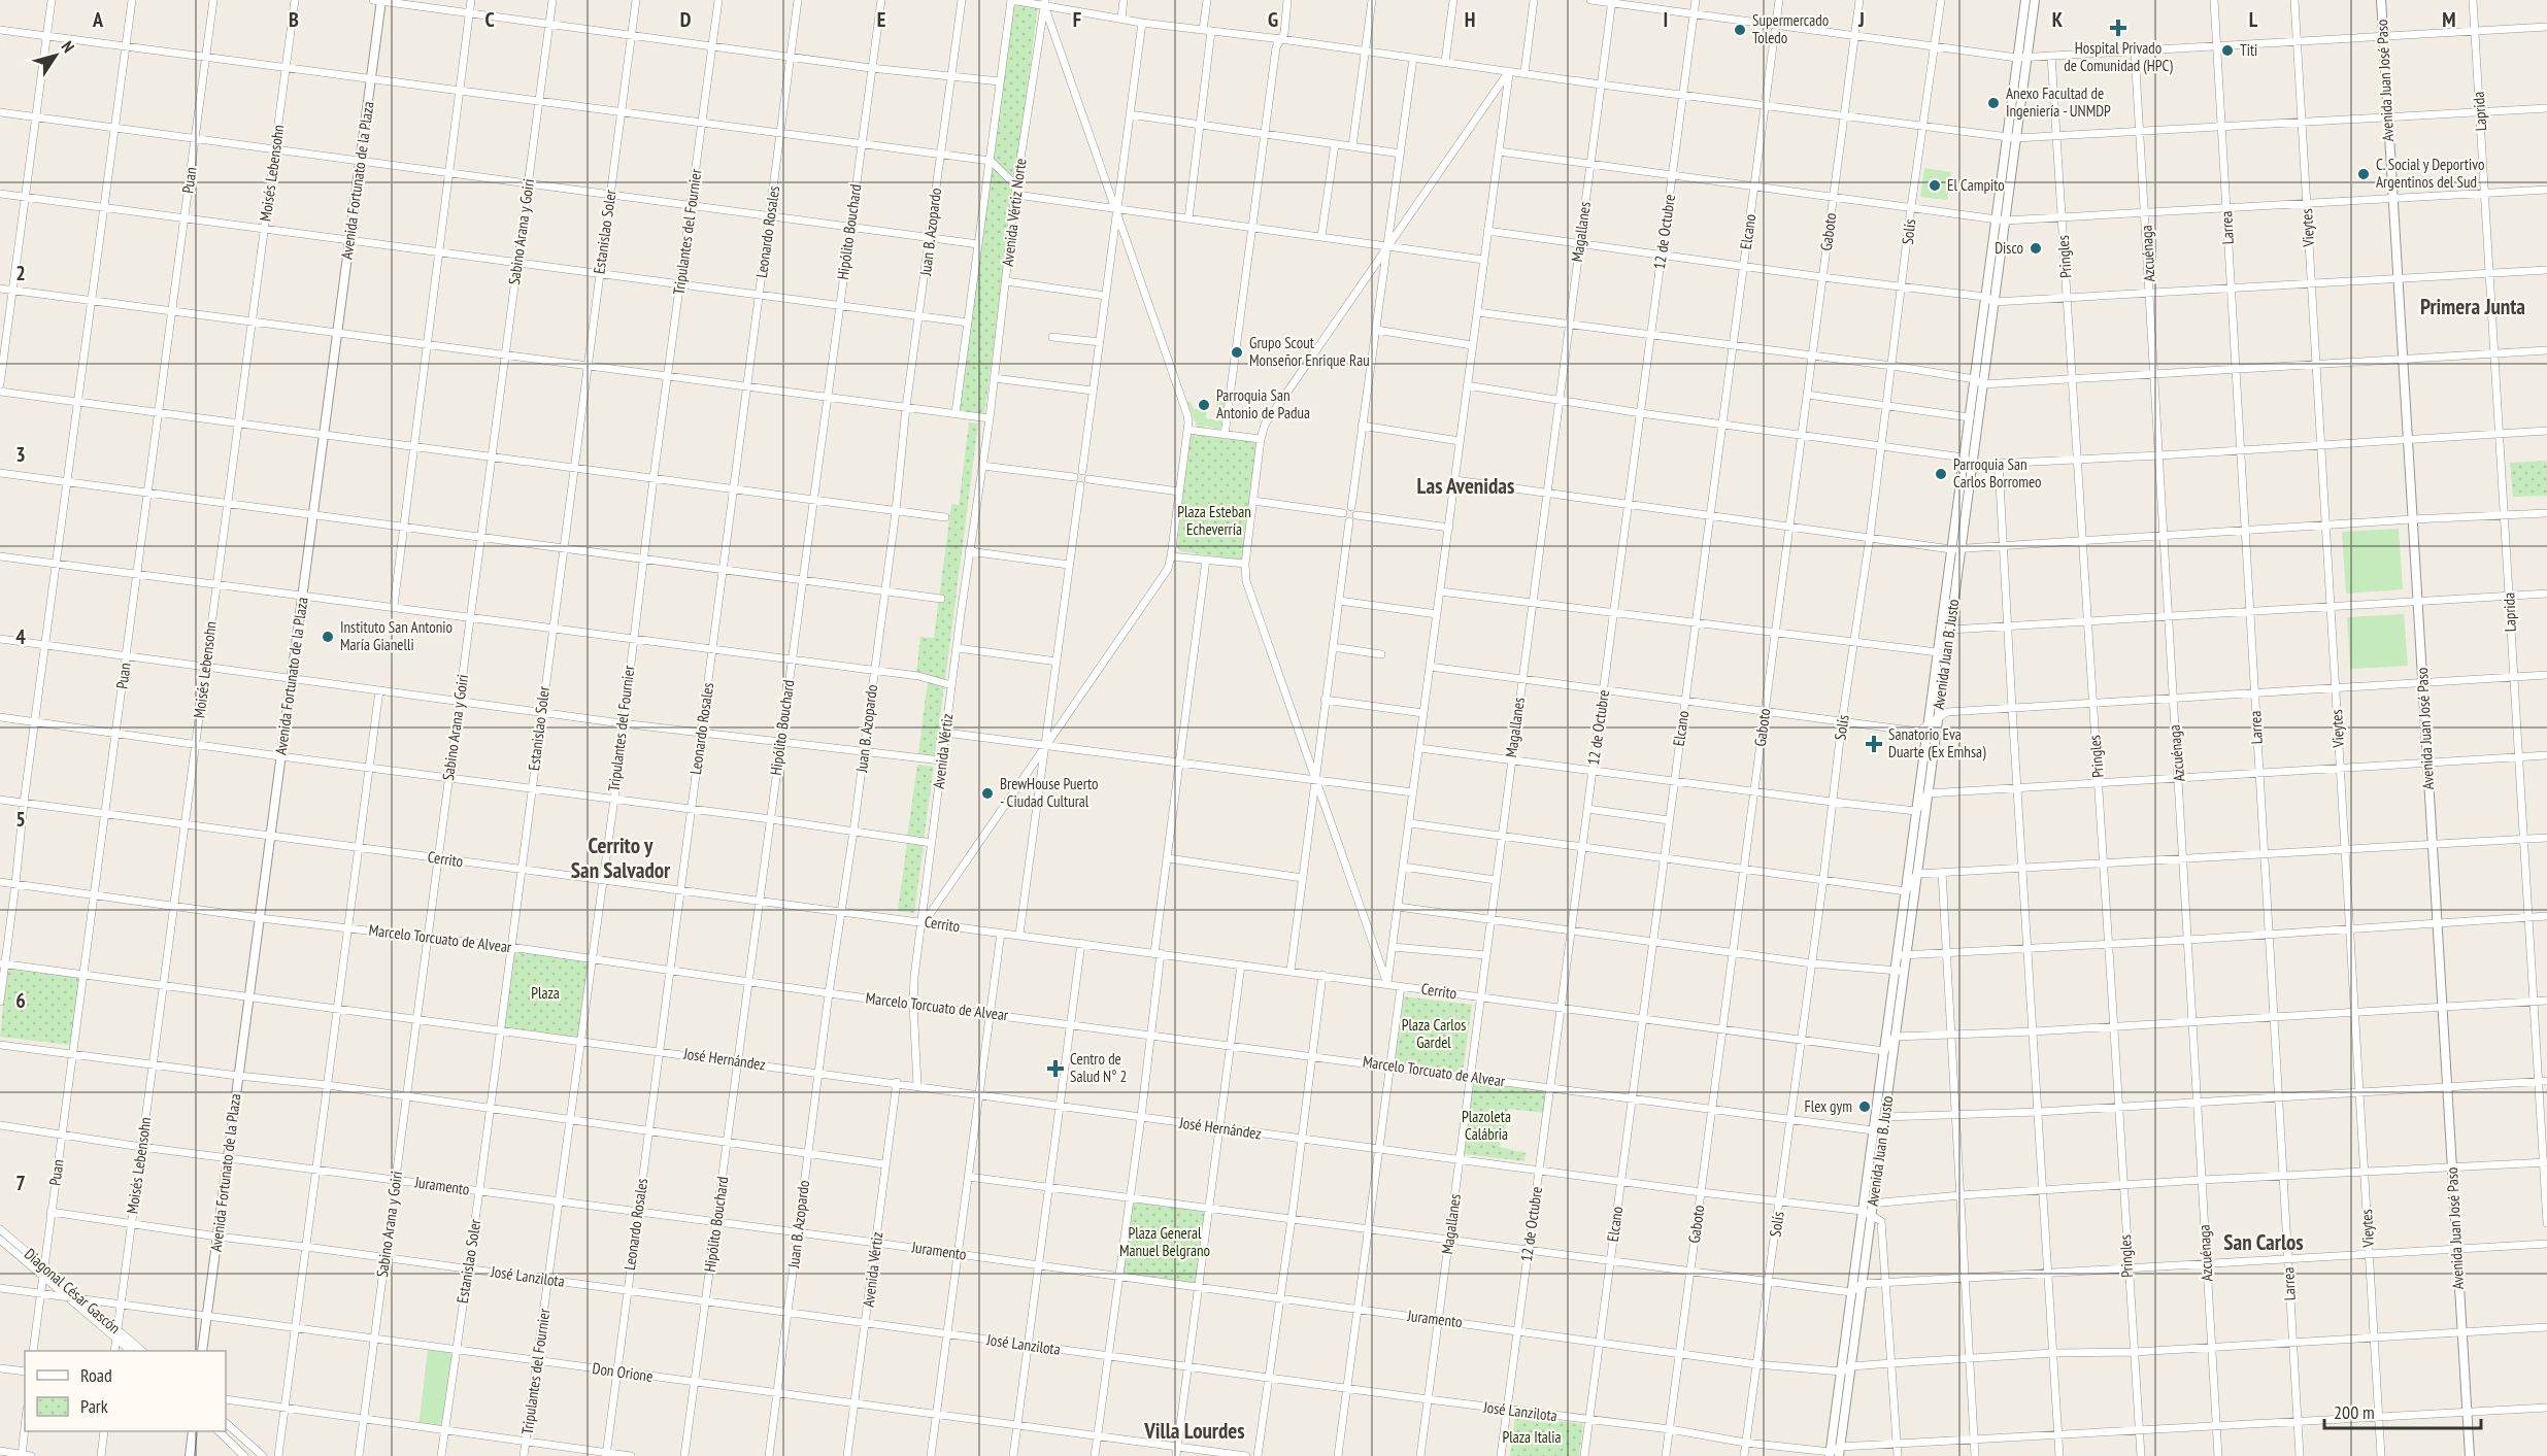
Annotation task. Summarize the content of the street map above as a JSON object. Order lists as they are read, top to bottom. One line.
{"streets":{"main road":["Avenida Juan José Paso","Avenida Fortunato de la Plaza","Avenida Juan B. Justo"],"street":["Laprida","Moisés Lebensohn","Puan","Avenida Vértiz Norte","Larrea","Vieytes","Sabino Arana y Goiri","Estanislao Soler","Tripulantes del Fournier","Leonardo Rosales","Hipólito Bouchard","Juan B. Azopardo","Magallanes","12 de Octubre","Elcano","Gaboto","Solís","Azcuénaga","Pringles","Avenida Vértiz","Cerrito","Marcelo Torcuato de Alvear","José Hernández","Juramento","José Lanzilota","Diagonal César Gascón","Don Orione"]},"crossings":[["Avenida Juan José Paso","José Lanzilota"],["Moisés Lebensohn","Cerrito"],["Moisés Lebensohn","Marcelo Torcuato de Alvear"],["Moisés Lebensohn","Juramento"],["Moisés Lebensohn","José Lanzilota"],["Moisés Lebensohn","Diagonal César Gascón"],["Moisés Lebensohn","Don Orione"],["Puan","Cerrito"],["Puan","Marcelo Torcuato de Alvear"],["Puan","Juramento"],["Puan","José Lanzilota"],["Puan","Diagonal César Gascón"],["Puan","Don Orione"],["Avenida Fortunato de la Plaza","Cerrito"],["Avenida Fortunato de la Plaza","Marcelo Torcuato de Alvear"],["Avenida Fortunato de la Plaza","Juramento"],["Avenida Fortunato de la Plaza","José Lanzilota"],["Avenida Fortunato de la Plaza","Don Orione"],["Avenida Vértiz Norte","Avenida Vértiz"],["Larrea","José Lanzilota"],["Vieytes","José Lanzilota"],["Sabino Arana y Goiri","Cerrito"],["Sabino Arana y Goiri","Marcelo Torcuato de Alvear"],["Sabino Arana y Goiri","Juramento"],["Sabino Arana y Goiri","José Lanzilota"],["Sabino Arana y Goiri","Don Orione"],["Estanislao Soler","Cerrito"],["Estanislao Soler","Marcelo Torcuato de Alvear"],["Estanislao Soler","José Hernández"],["Estanislao Soler","Juramento"],["Estanislao Soler","José Lanzilota"],["Estanislao Soler","Don Orione"],["Tripulantes del Fournier","Cerrito"],["Tripulantes del Fournier","Marcelo Torcuato de Alvear"],["Tripulantes del Fournier","José Hernández"],["Tripulantes del Fournier","Juramento"],["Tripulantes del Fournier","José Lanzilota"],["Tripulantes del Fournier","Don Orione"],["Leonardo Rosales","Cerrito"],["Leonardo Rosales","Marcelo Torcuato de Alvear"],["Leonardo Rosales","José Hernández"],["Leonardo Rosales","Juramento"],["Leonardo Rosales","José Lanzilota"],["Leonardo Rosales","Don Orione"],["Hipólito Bouchard","Cerrito"],["Hipólito Bouchard","Marcelo Torcuato de Alvear"],["Hipólito Bouchard","José Hernández"],["Hipólito Bouchard","Juramento"],["Hipólito Bouchard","José Lanzilota"],["Hipólito Bouchard","Don Orione"],["Juan B. Azopardo","Cerrito"],["Juan B. Azopardo","Marcelo Torcuato de Alvear"],["Juan B. Azopardo","José Hernández"],["Juan B. Azopardo","Juramento"],["Juan B. Azopardo","José Lanzilota"],["Juan B. Azopardo","Don Orione"],["Magallanes","Cerrito"],["Magallanes","Marcelo Torcuato de Alvear"],["Magallanes","José Hernández"],["Magallanes","Juramento"],["Magallanes","José Lanzilota"],["12 de Octubre","Cerrito"],["12 de Octubre","Marcelo Torcuato de Alvear"],["12 de Octubre","José Hernández"],["12 de Octubre","Juramento"],["12 de Octubre","José Lanzilota"],["Elcano","Cerrito"],["Elcano","Marcelo Torcuato de Alvear"],["Elcano","José Hernández"],["Elcano","Juramento"],["Elcano","José Lanzilota"],["Gaboto","Cerrito"],["Gaboto","Marcelo Torcuato de Alvear"],["Gaboto","José Hernández"],["Gaboto","Juramento"],["Gaboto","José Lanzilota"],["Solís","Cerrito"],["Solís","Marcelo Torcuato de Alvear"],["Solís","José Hernández"],["Solís","Juramento"],["Solís","José Lanzilota"],["Azcuénaga","José Lanzilota"],["Pringles","José Lanzilota"],["Avenida Juan B. Justo","Cerrito"],["Avenida Juan B. Justo","Marcelo Torcuato de Alvear"],["Avenida Juan B. Justo","José Hernández"],["Avenida Juan B. Justo","Juramento"],["Avenida Juan B. Justo","José Lanzilota"],["Avenida Vértiz","Cerrito"],["Avenida Vértiz","Marcelo Torcuato de Alvear"],["Avenida Vértiz","José Hernández"],["Avenida Vértiz","Juramento"],["Avenida Vértiz","José Lanzilota"],["Avenida Vértiz","Don Orione"],["Diagonal César Gascón","Don Orione"]],"districts":["Primera Junta","Las Avenidas","Cerrito y San Salvador","San Carlos","Villa Lourdes"],"parks":["Plaza Esteban Echeverría","Plaza","Plaza Carlos Gardel","Plazoleta Calábria","Plaza General Manuel Belgrano","Plaza Italia"],"places":{"health":["Hospital Privado de Comunidad (HPC)","Sanatorio Eva Duarte (Ex Emhsa)","Centro de Salud N° 2"],"other":["Supermercado Toledo","Titi","Anexo Facultad de Ingeniería - UNMDP","C. Social y Deportivo Argentinos del Sud","El Campito","Disco","Grupo Scout Monseñor Enrique Rau","Parroquia San Antonio de Padua","Parroquia San Carlos Borromeo","Instituto San Antonio María Gianelli","BrewHouse Puerto - Ciudad Cultural","Flex gym"]},"legend":["Road","Park"],"scale_bar":"200 m","north":"top right","grid":{"columns":["A","B","C","D","E","F","G","H","I","J","K","L","M"],"rows":["2","3","4","5","6","7"]}}
